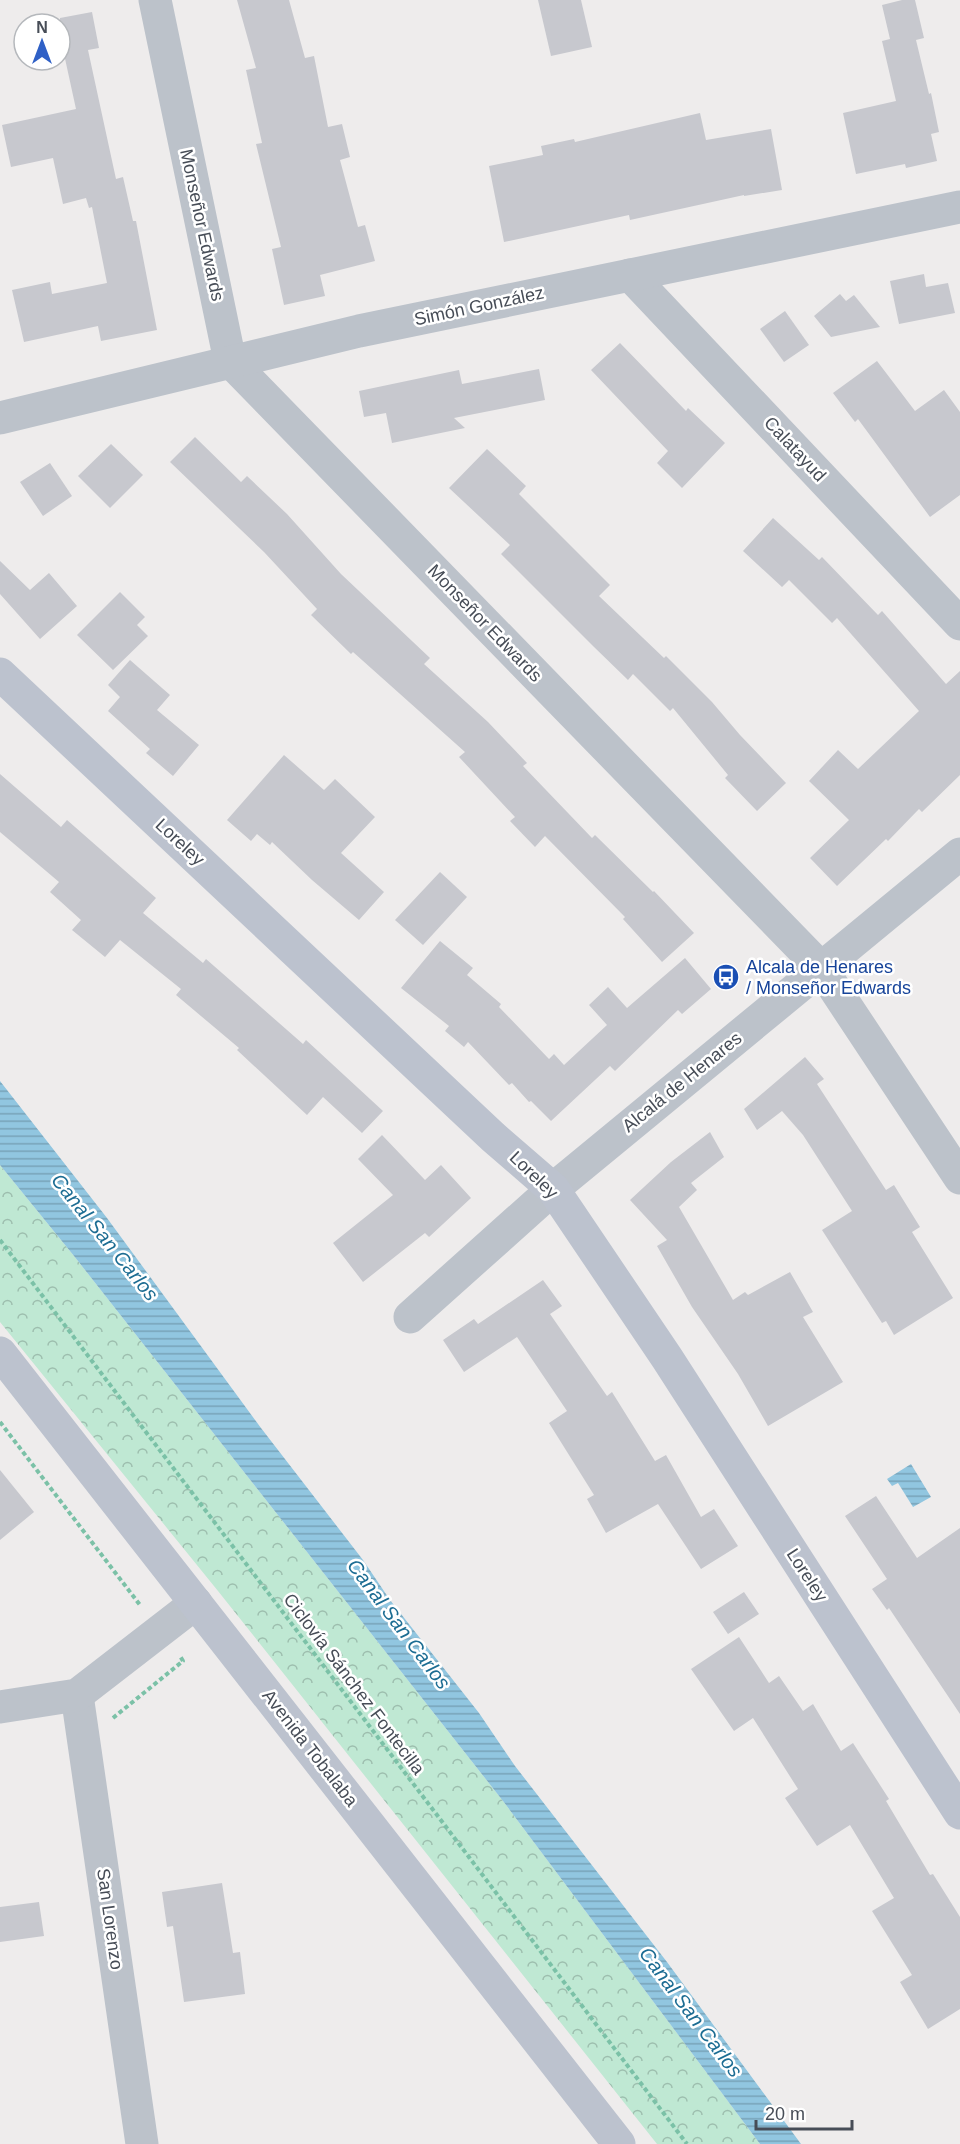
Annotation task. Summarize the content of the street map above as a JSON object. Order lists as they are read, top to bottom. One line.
{"streets":{"street":["Monseñor Edwards","Simón González","Calatayud","Loreley","Alcalá de Henares","Avenida Tobalaba","San Lorenzo"],"path":["Ciclovía Sánchez Fontecilla"]},"crossings":[["Monseñor Edwards","Simón González"],["Monseñor Edwards","Alcalá de Henares"],["Simón González","Calatayud"],["Loreley","Alcalá de Henares"]],"water":["Canal San Carlos"],"places":{"bus stop":["Alcala de Henares / Monseñor Edwards"]},"scale_bar":"20 m","north":"top"}
